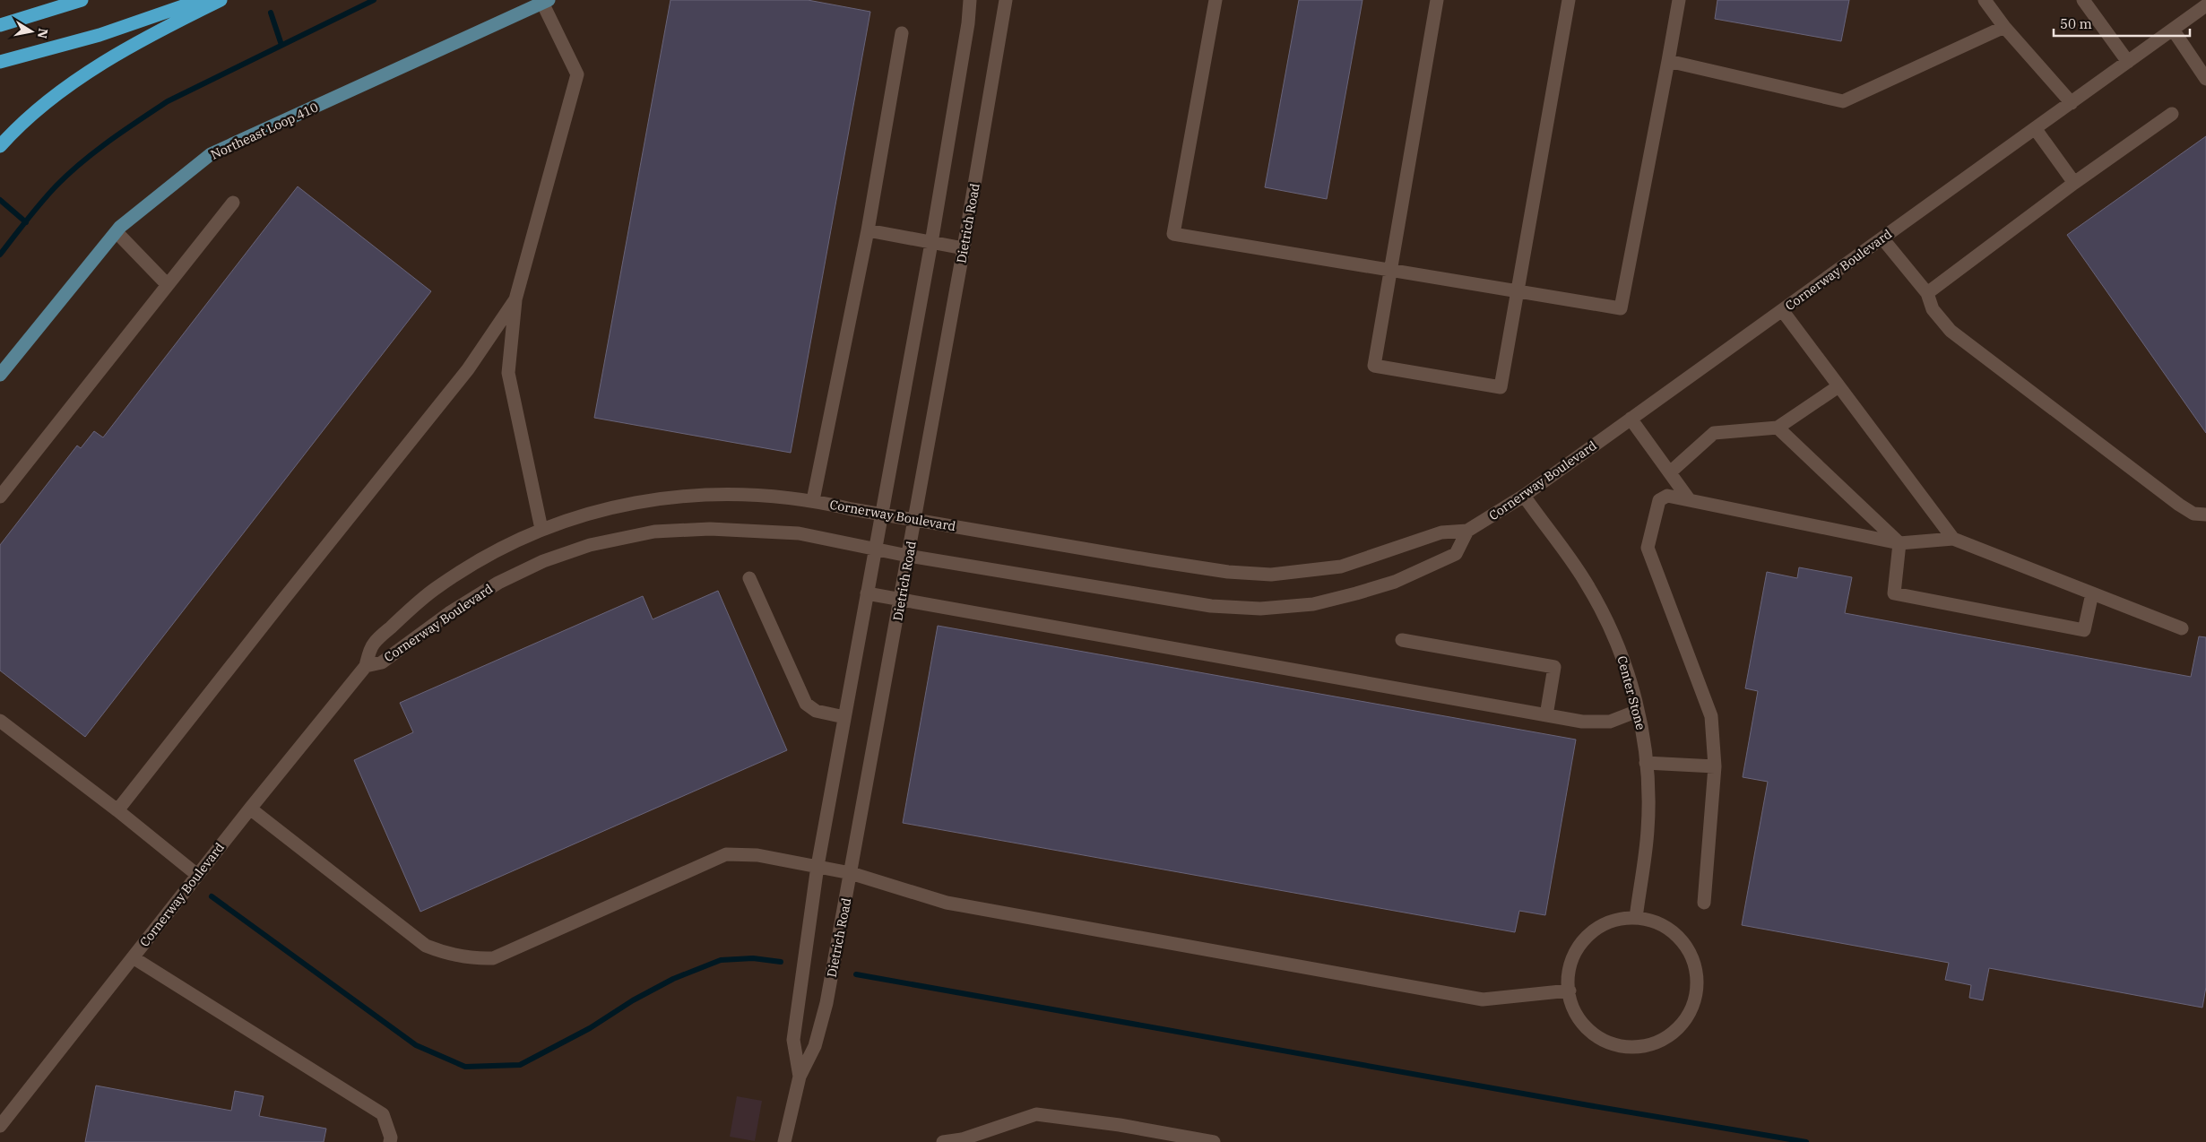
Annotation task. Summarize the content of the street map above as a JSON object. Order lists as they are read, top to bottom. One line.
{"streets":{"main road":["Northeast Loop 410"],"street":["Dietrich Road","Cornerway Boulevard","Center Stone"]},"crossings":[["Dietrich Road","Cornerway Boulevard"],["Cornerway Boulevard","Center Stone"]],"scale_bar":"50 m","north":"right"}
